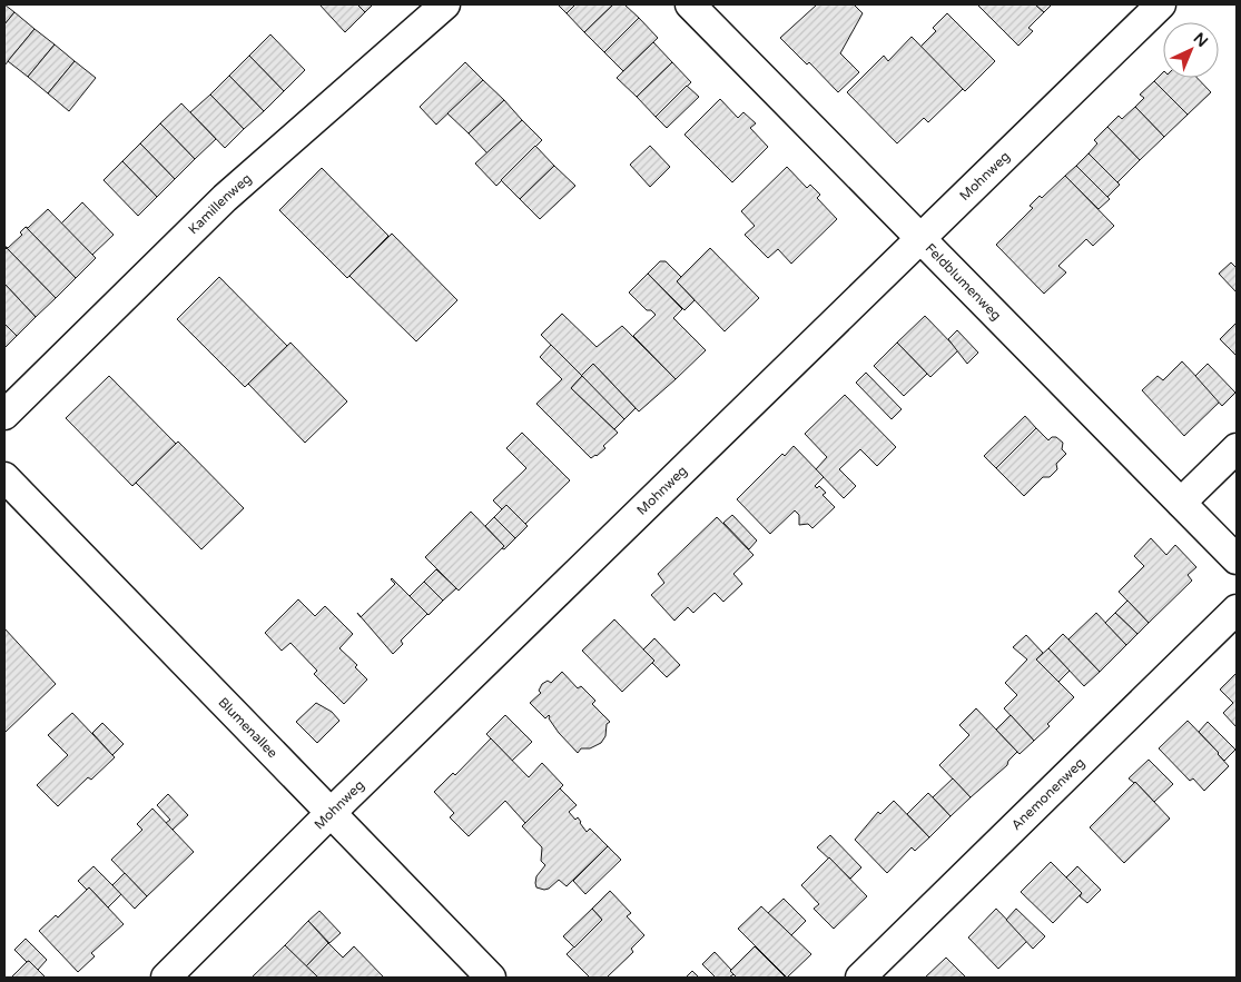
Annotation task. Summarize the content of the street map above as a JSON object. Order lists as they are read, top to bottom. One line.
{"streets":{"street":["Mohnweg","Kamillenweg","Feldblumenweg","Blumenallee","Anemonenweg"]},"crossings":[["Mohnweg","Feldblumenweg"],["Mohnweg","Blumenallee"]],"north":"top right"}
